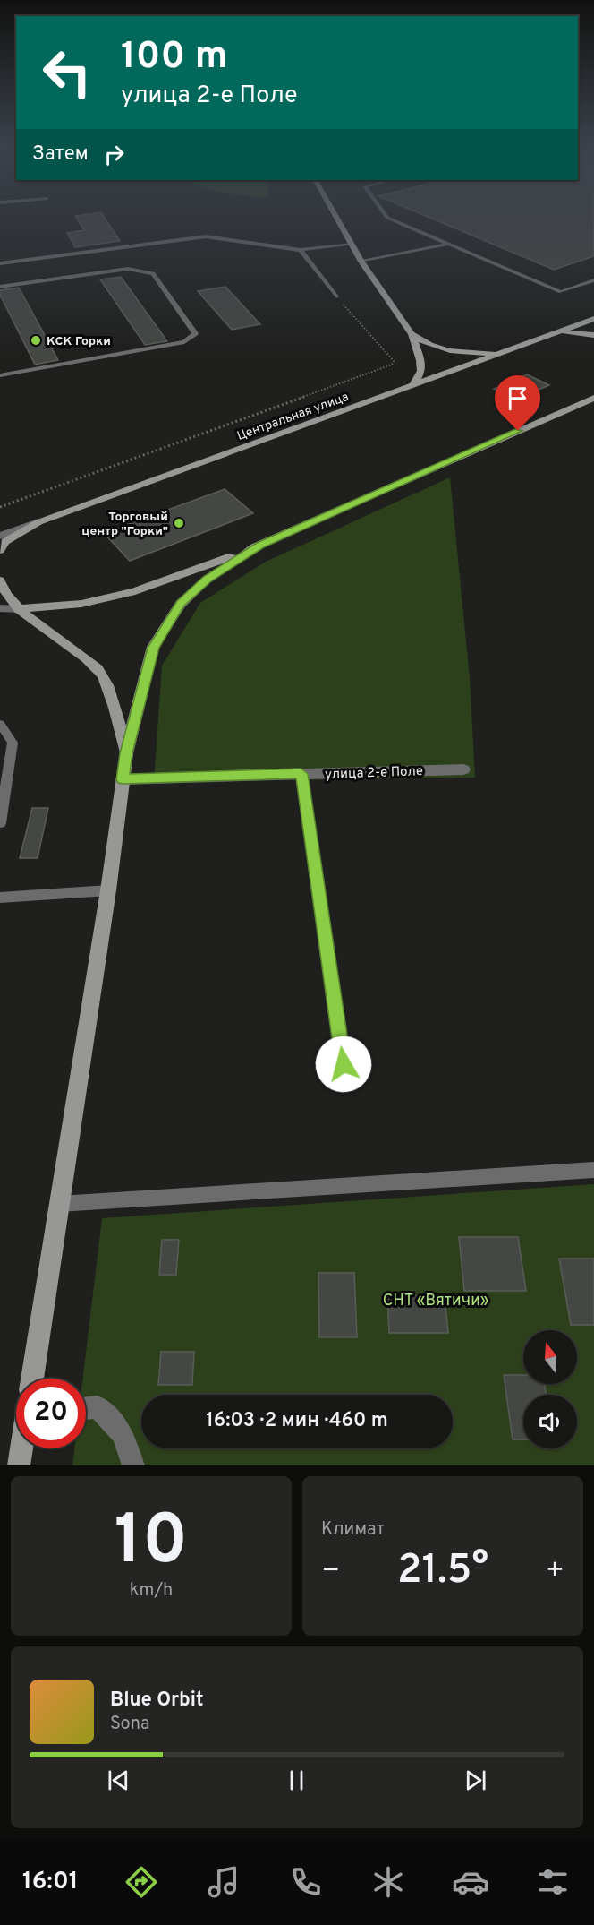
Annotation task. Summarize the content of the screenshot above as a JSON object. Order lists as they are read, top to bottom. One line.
{"streets":{"main road":["Центральная улица"],"street":["улица 2-е Поле"]},"parks":["СНТ «Вятичи»"],"places":["КСК Горки","Торговый центр \"Горки\""],"north":"top","page":{"turn":["100 m","улица 2-е Поле"],"then":"Затем","limit":"20","trip":"16:03 · 2 мин · 460 m","tile":[["10","km/h"],"Климат"],"heat":["−","21.5°","+"],"song":["Blue Orbit","Sona"],"tabs":"16:01"}}
